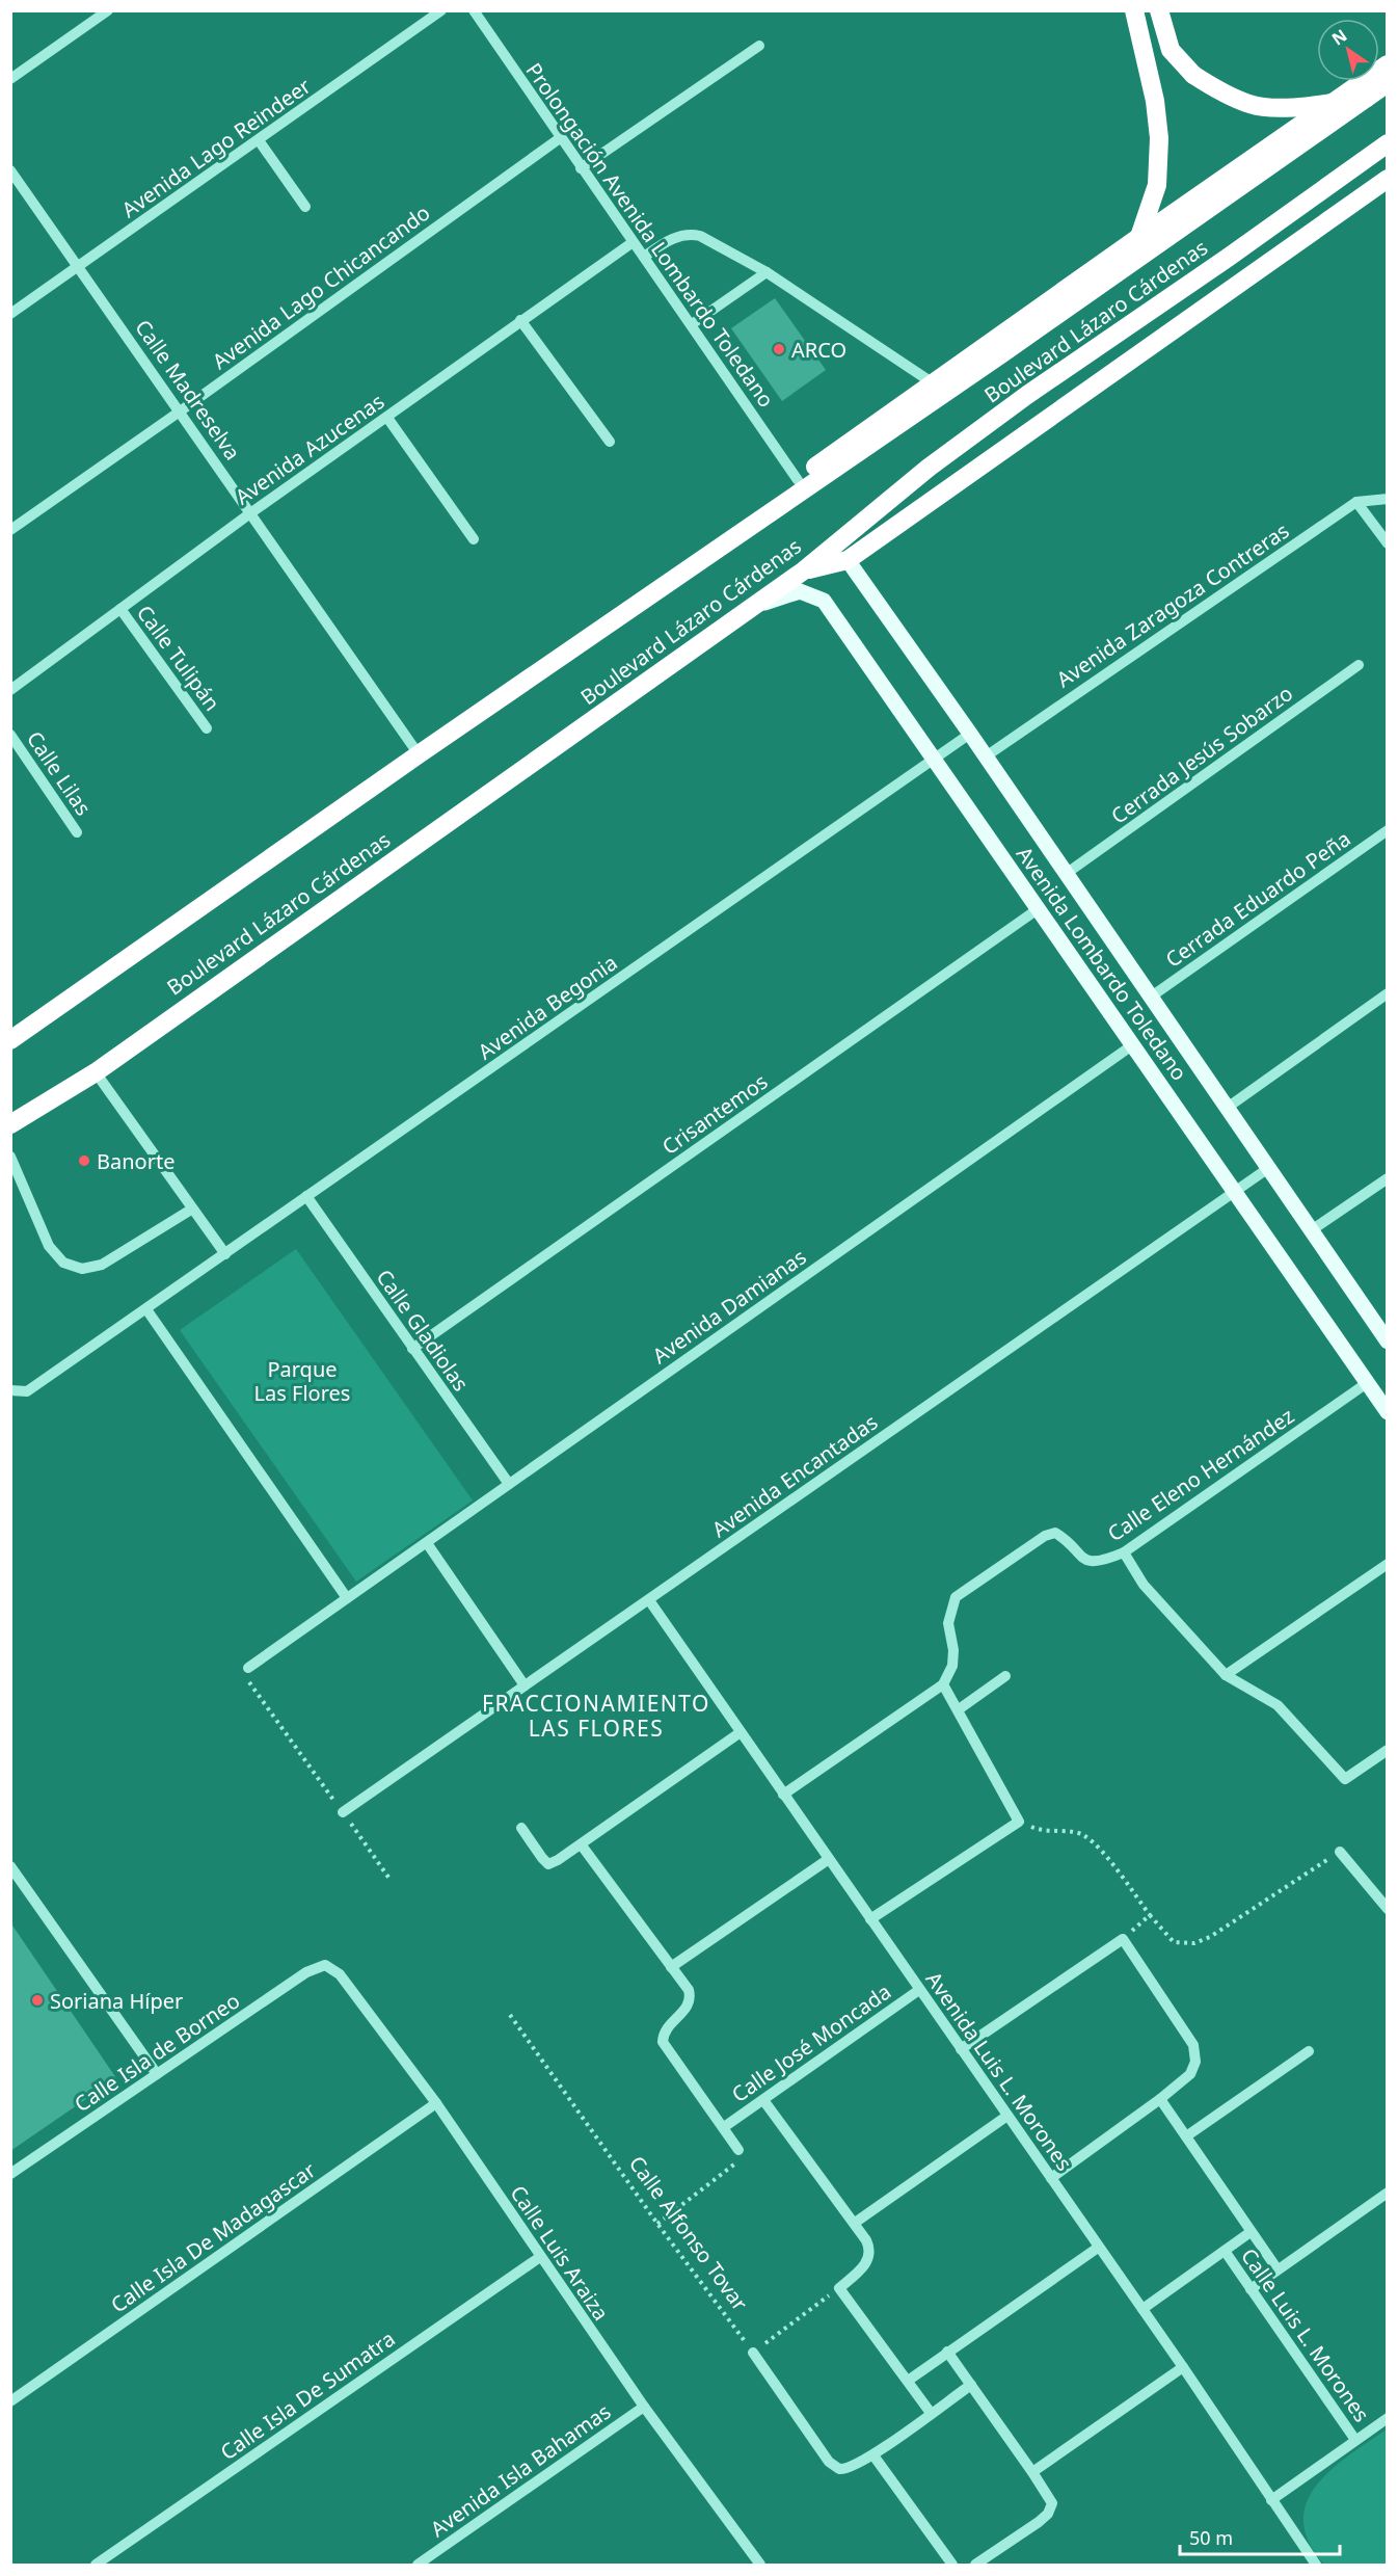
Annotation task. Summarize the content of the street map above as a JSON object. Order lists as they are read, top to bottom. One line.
{"streets":{"highway":["Boulevard Lázaro Cárdenas"],"main road":["Avenida Lombardo Toledano"],"street":["Avenida Lago Reindeer","Prolongación Avenida Lombardo Toledano","Avenida Lago Chicancando","Calle Madreselva","Avenida Azucenas","Avenida Zaragoza Contreras","Calle Tulipán","Cerrada Jesús Sobarzo","Calle Lilas","Cerrada Eduardo Peña","Avenida Begonia","Crisantemos","Avenida Damianas","Calle Gladiolas","Calle Eleno Hernández","Avenida Encantadas","Calle José Moncada","Calle Isla de Borneo","Avenida Luis L. Morones","Calle Isla De Madagascar","Calle Luis Araiza","Calle Luis L. Morones","Calle Isla De Sumatra","Avenida Isla Bahamas"],"path":["Calle Alfonso Tovar"]},"crossings":[["Avenida Lago Reindeer","Calle Madreselva"],["Prolongación Avenida Lombardo Toledano","Avenida Lago Chicancando"],["Prolongación Avenida Lombardo Toledano","Avenida Azucenas"],["Avenida Lago Chicancando","Calle Madreselva"],["Boulevard Lázaro Cárdenas","Calle Madreselva"],["Boulevard Lázaro Cárdenas","Avenida Lombardo Toledano"],["Calle Madreselva","Avenida Azucenas"],["Avenida Azucenas","Calle Tulipán"],["Avenida Zaragoza Contreras","Avenida Lombardo Toledano"],["Cerrada Jesús Sobarzo","Avenida Lombardo Toledano"],["Cerrada Eduardo Peña","Avenida Lombardo Toledano"],["Avenida Lombardo Toledano","Avenida Begonia"],["Avenida Lombardo Toledano","Crisantemos"],["Avenida Lombardo Toledano","Avenida Damianas"],["Avenida Lombardo Toledano","Calle Eleno Hernández"],["Avenida Lombardo Toledano","Avenida Encantadas"],["Avenida Begonia","Calle Gladiolas"],["Crisantemos","Calle Gladiolas"],["Avenida Damianas","Calle Gladiolas"],["Avenida Encantadas","Avenida Luis L. Morones"],["Calle José Moncada","Avenida Luis L. Morones"],["Calle Isla de Borneo","Calle Luis Araiza"],["Calle Isla De Madagascar","Calle Luis Araiza"],["Calle Luis Araiza","Calle Isla De Sumatra"],["Calle Luis Araiza","Avenida Isla Bahamas"]],"districts":["FRACCIONAMIENTO LAS FLORES"],"parks":["Parque Las Flores"],"places":["ARCO","Banorte","Soriana Híper"],"scale_bar":"50 m","north":"top left"}
